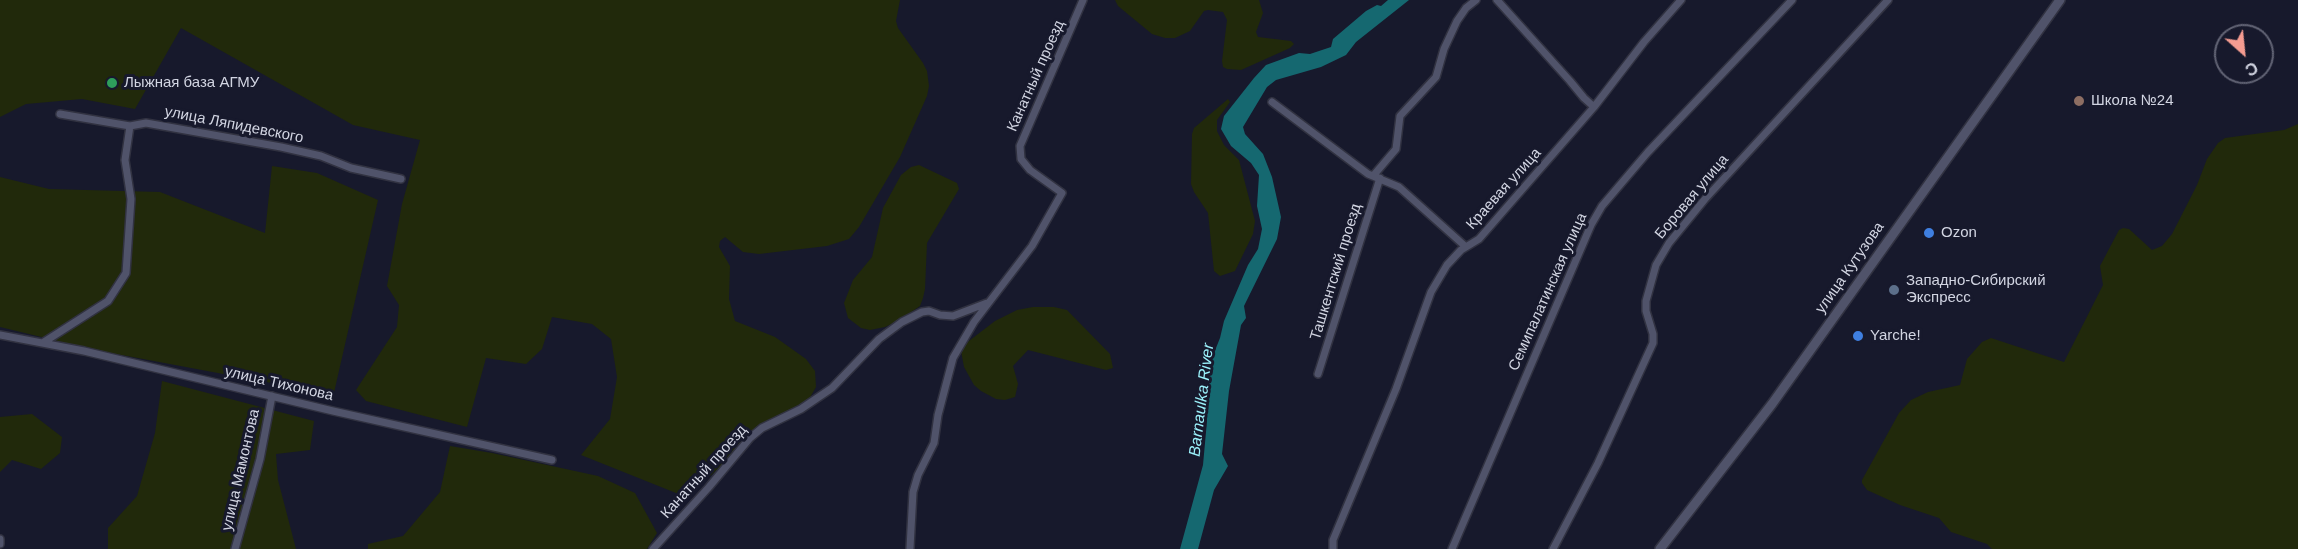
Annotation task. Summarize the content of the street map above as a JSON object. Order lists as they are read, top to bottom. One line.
{"streets":{"main road":["улица Кутузова"],"street":["Канатный проезд","улица Ляпидевского","Краевая улица","Боровая улица","Ташкентский проезд","Семипалатинская улица","улица Тихонова","улица Мамонтова"]},"crossings":[["улица Тихонова","улица Мамонтова"]],"water":["Barnaulka River"],"places":["Лыжная база АГМУ","Школа №24","Ozon","Западно-Сибирский Экспресс","Yarche!"],"north":"bottom right"}
